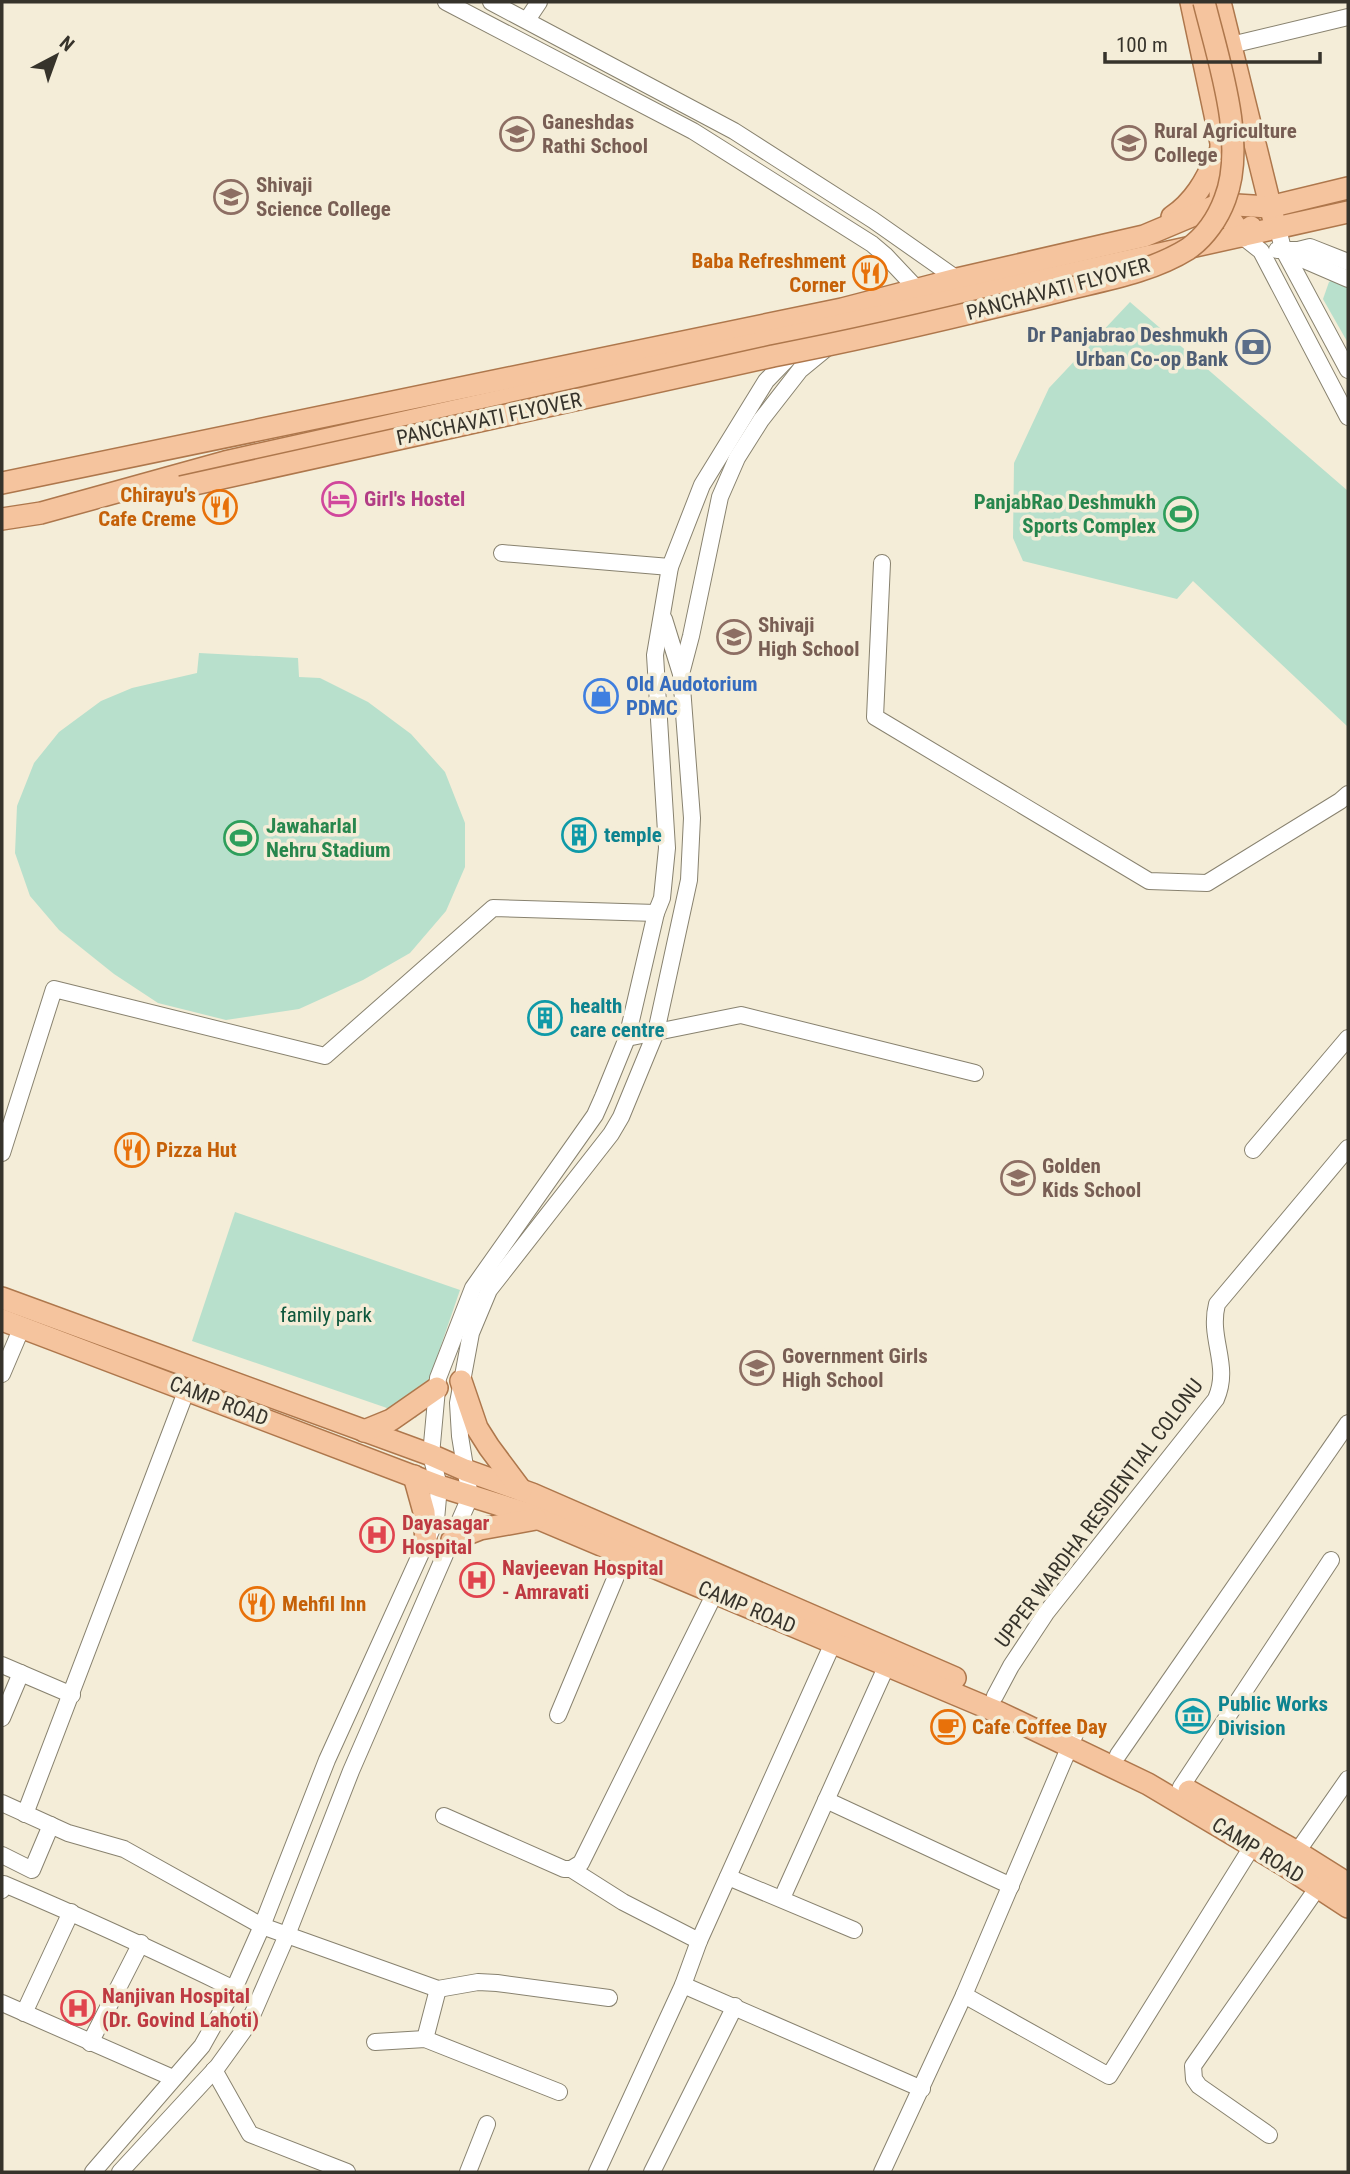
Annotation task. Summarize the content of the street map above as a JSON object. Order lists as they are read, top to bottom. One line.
{"streets":{"main road":["PANCHAVATI FLYOVER","CAMP ROAD"],"street":["UPPER WARDHA RESIDENTIAL COLONU"]},"crossings":[["CAMP ROAD","UPPER WARDHA RESIDENTIAL COLONU"]],"parks":["family park"],"places":{"school or university":["Ganeshdas Rathi School","Rural Agriculture College","Shivaji Science College","Shivaji High School","Golden Kids School","Government Girls High School"],"restaurant":["Baba Refreshment Corner","Chirayu's Cafe Creme","Pizza Hut","Mehfil Inn"],"bank":["Dr Panjabrao Deshmukh Urban Co-op Bank"],"hotel":["Girl's Hostel"],"sports":["PanjabRao Deshmukh Sports Complex","Jawaharlal Nehru Stadium"],"shop":["Old Audotorium PDMC"],"building":["temple","health care centre"],"hospital":["Dayasagar Hospital","Navjeevan Hospital - Amravati","Nanjivan Hospital (Dr. Govind Lahoti)"],"museum":["Public Works Division"],"cafe":["Cafe Coffee Day"]},"scale_bar":"100 m","north":"top right"}
